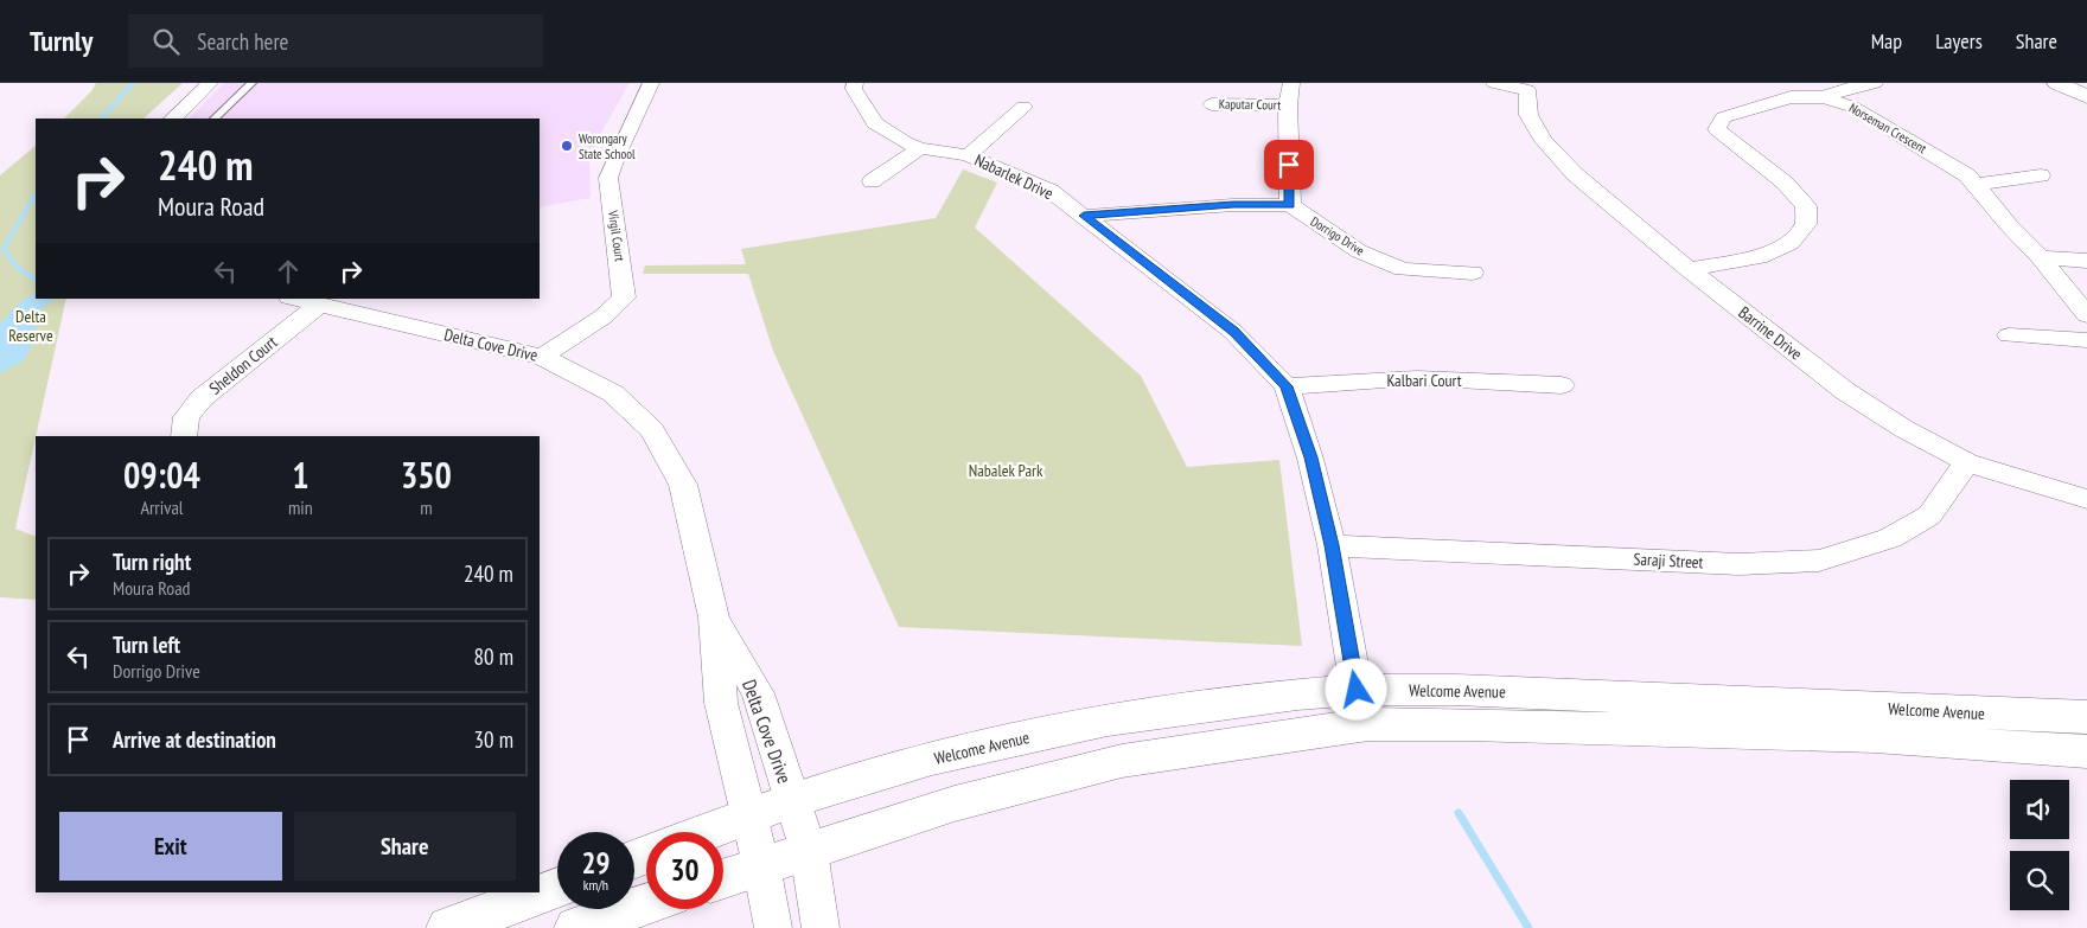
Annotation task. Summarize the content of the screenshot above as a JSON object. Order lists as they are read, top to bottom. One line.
{"streets":{"street":["Kaputar Court","Norseman Crescent","Nabarlek Drive","Virgil Court","Dorrigo Drive","Barrine Drive","Delta Cove Drive","Sheldon Court","Kalbari Court","Saraji Street","Welcome Avenue"]},"crossings":[["Norseman Crescent","Barrine Drive"],["Nabarlek Drive","Kalbari Court"],["Nabarlek Drive","Saraji Street"],["Nabarlek Drive","Welcome Avenue"],["Virgil Court","Delta Cove Drive"],["Barrine Drive","Saraji Street"],["Delta Cove Drive","Sheldon Court"],["Delta Cove Drive","Welcome Avenue"]],"parks":["Delta Reserve","Nabalek Park"],"places":["Worongary State School"],"page":{"header":"Turnly","search":"Search here","nav":["Map","Layers","Share"],"turn":["240 m","Moura Road"],"eta":["09:04","Arrival","1","min","350","m"],"list":[{"name":"Turn right","note":"Moura Road","value":"240 m"},{"name":"Turn left","note":"Dorrigo Drive","value":"80 m"},{"name":"Arrive at destination","value":"30 m"}],"buttons":["Exit","Share"],"speed":"29 km/h","limit":"30"}}
